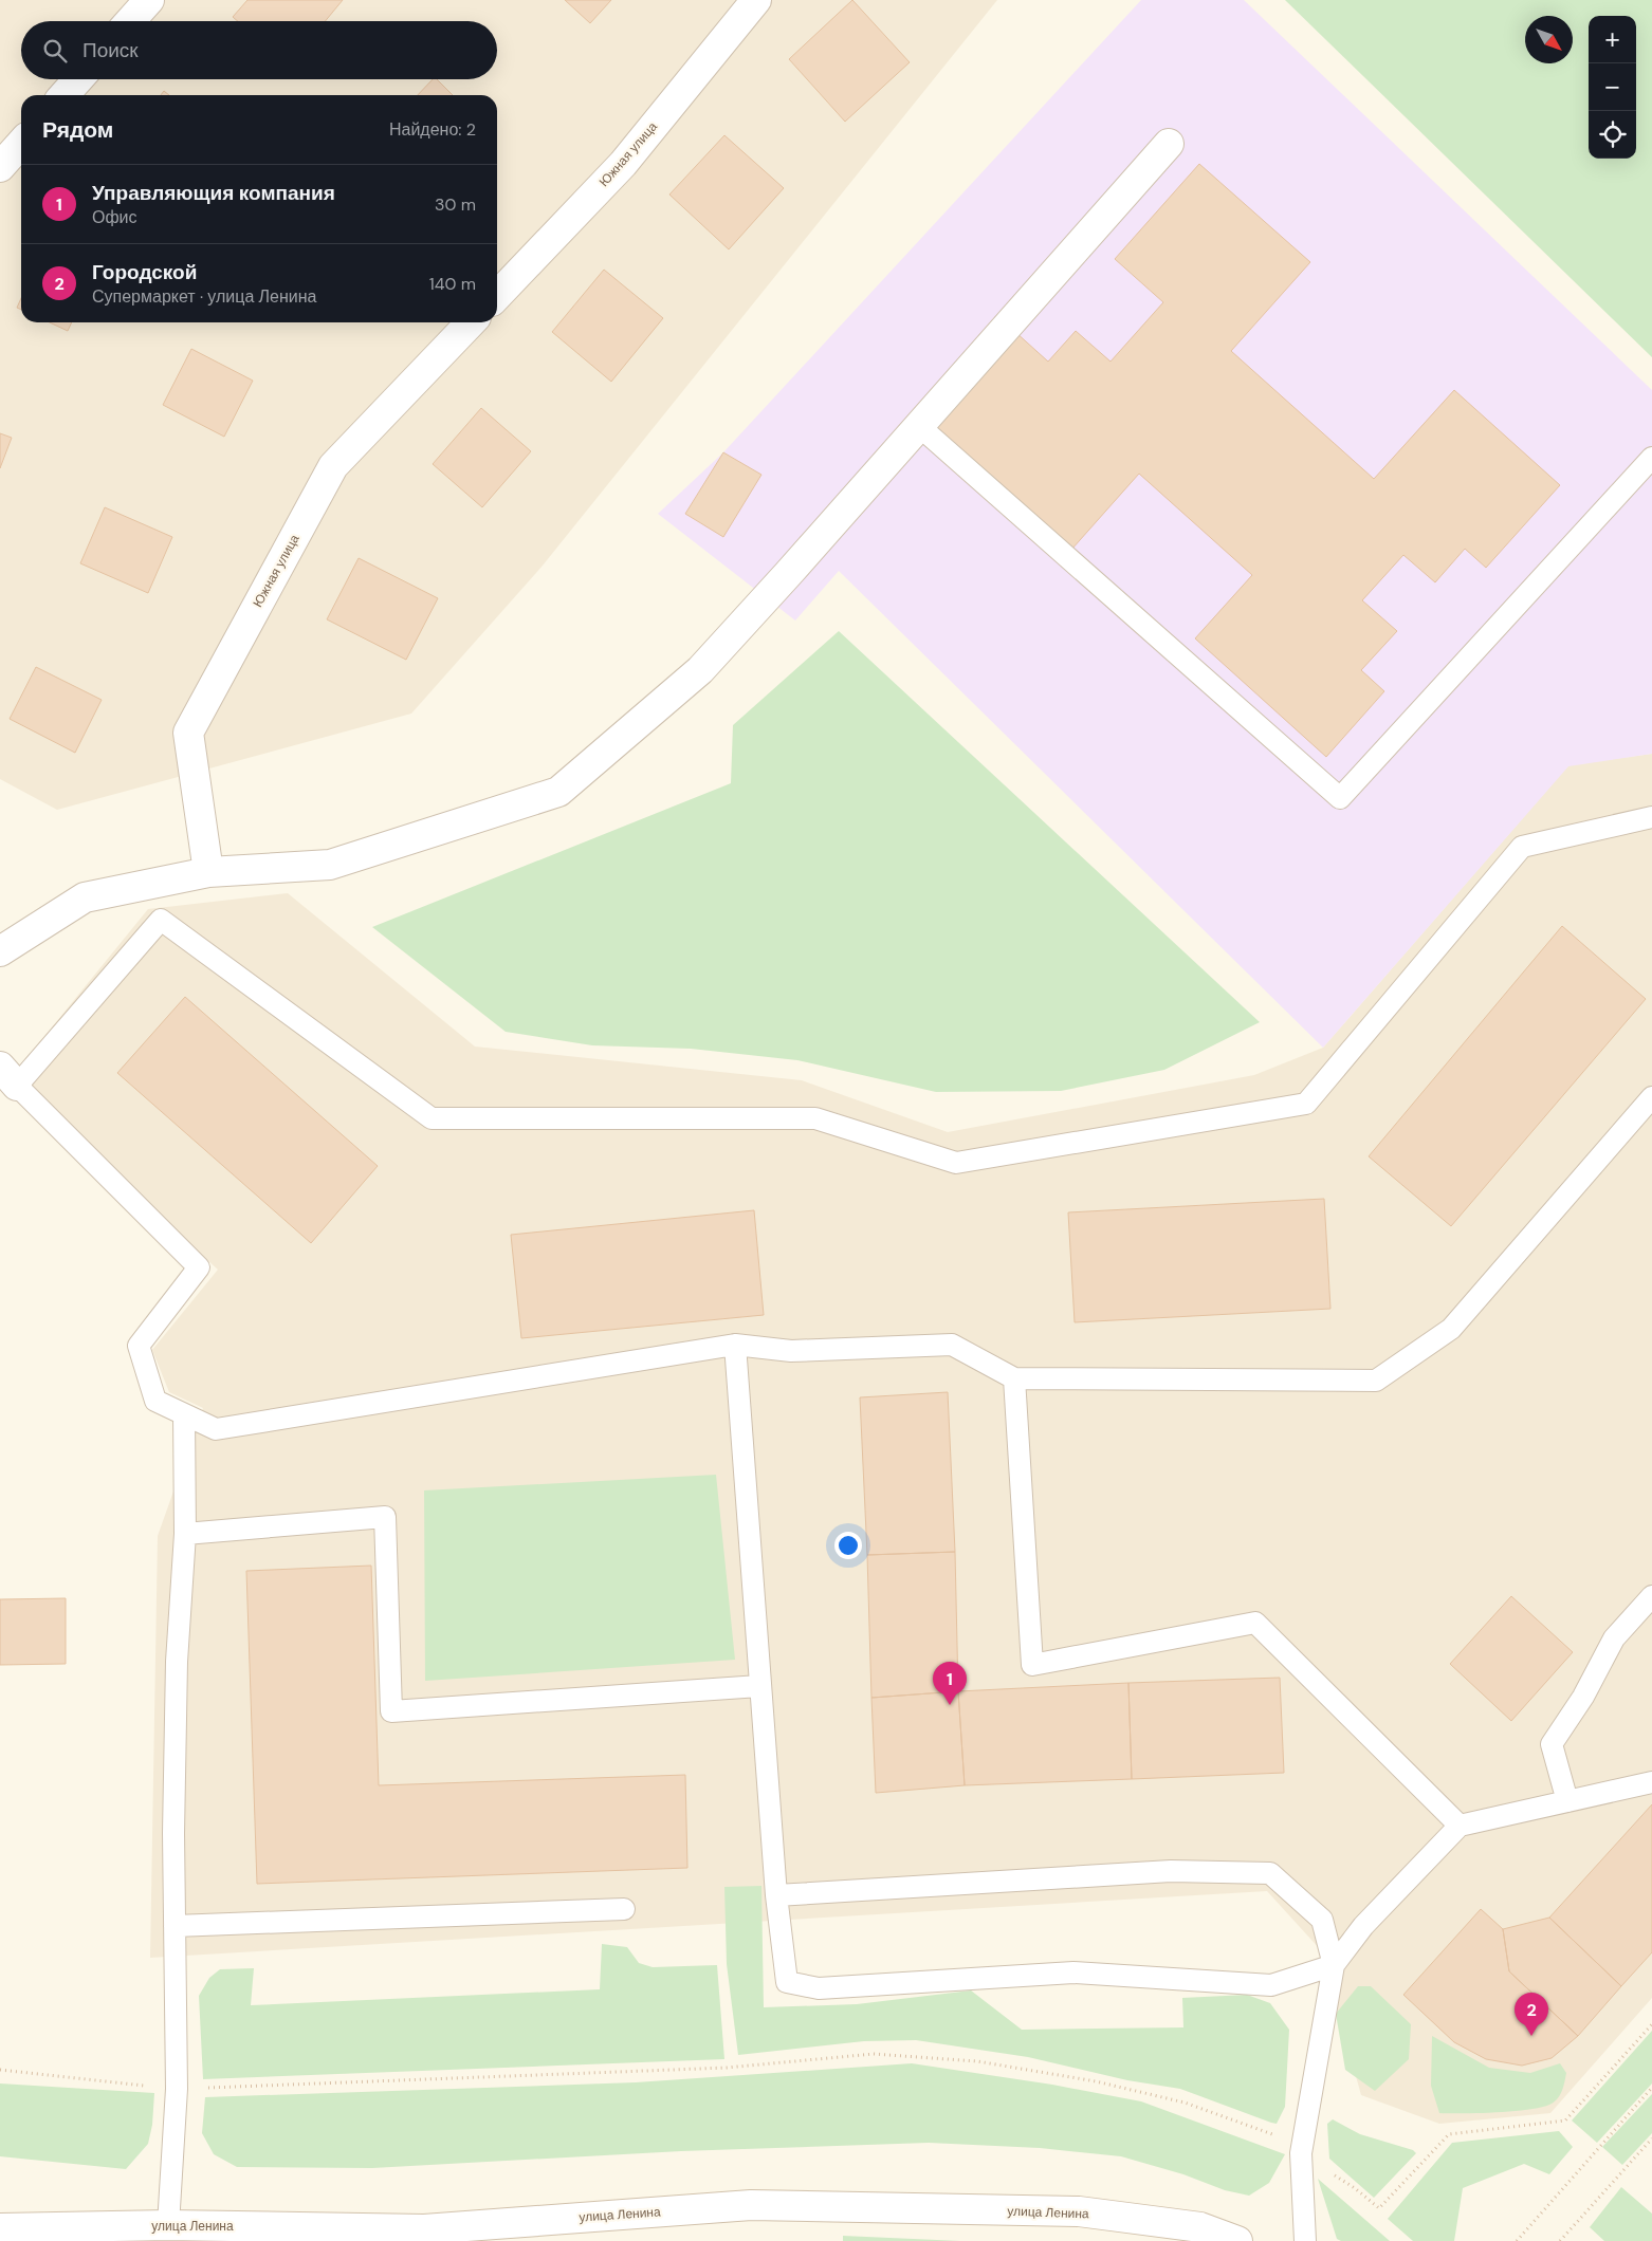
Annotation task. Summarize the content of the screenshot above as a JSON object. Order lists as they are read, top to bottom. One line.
{"streets":{"street":["Южная улица","улица Ленина"]},"north":"bottom right","page":{"map_buttons":["+","−"],"search":"Поиск","heading":["Рядом","Найдено: 2"],"list":[{"mark":"1","name":"Управляющия компания","note":"Офис","value":"30 m"},{"mark":"2","name":"Городской","note":"Супермаркет · улица Ленина","value":"140 m"}],"pins":["1","2"]}}
